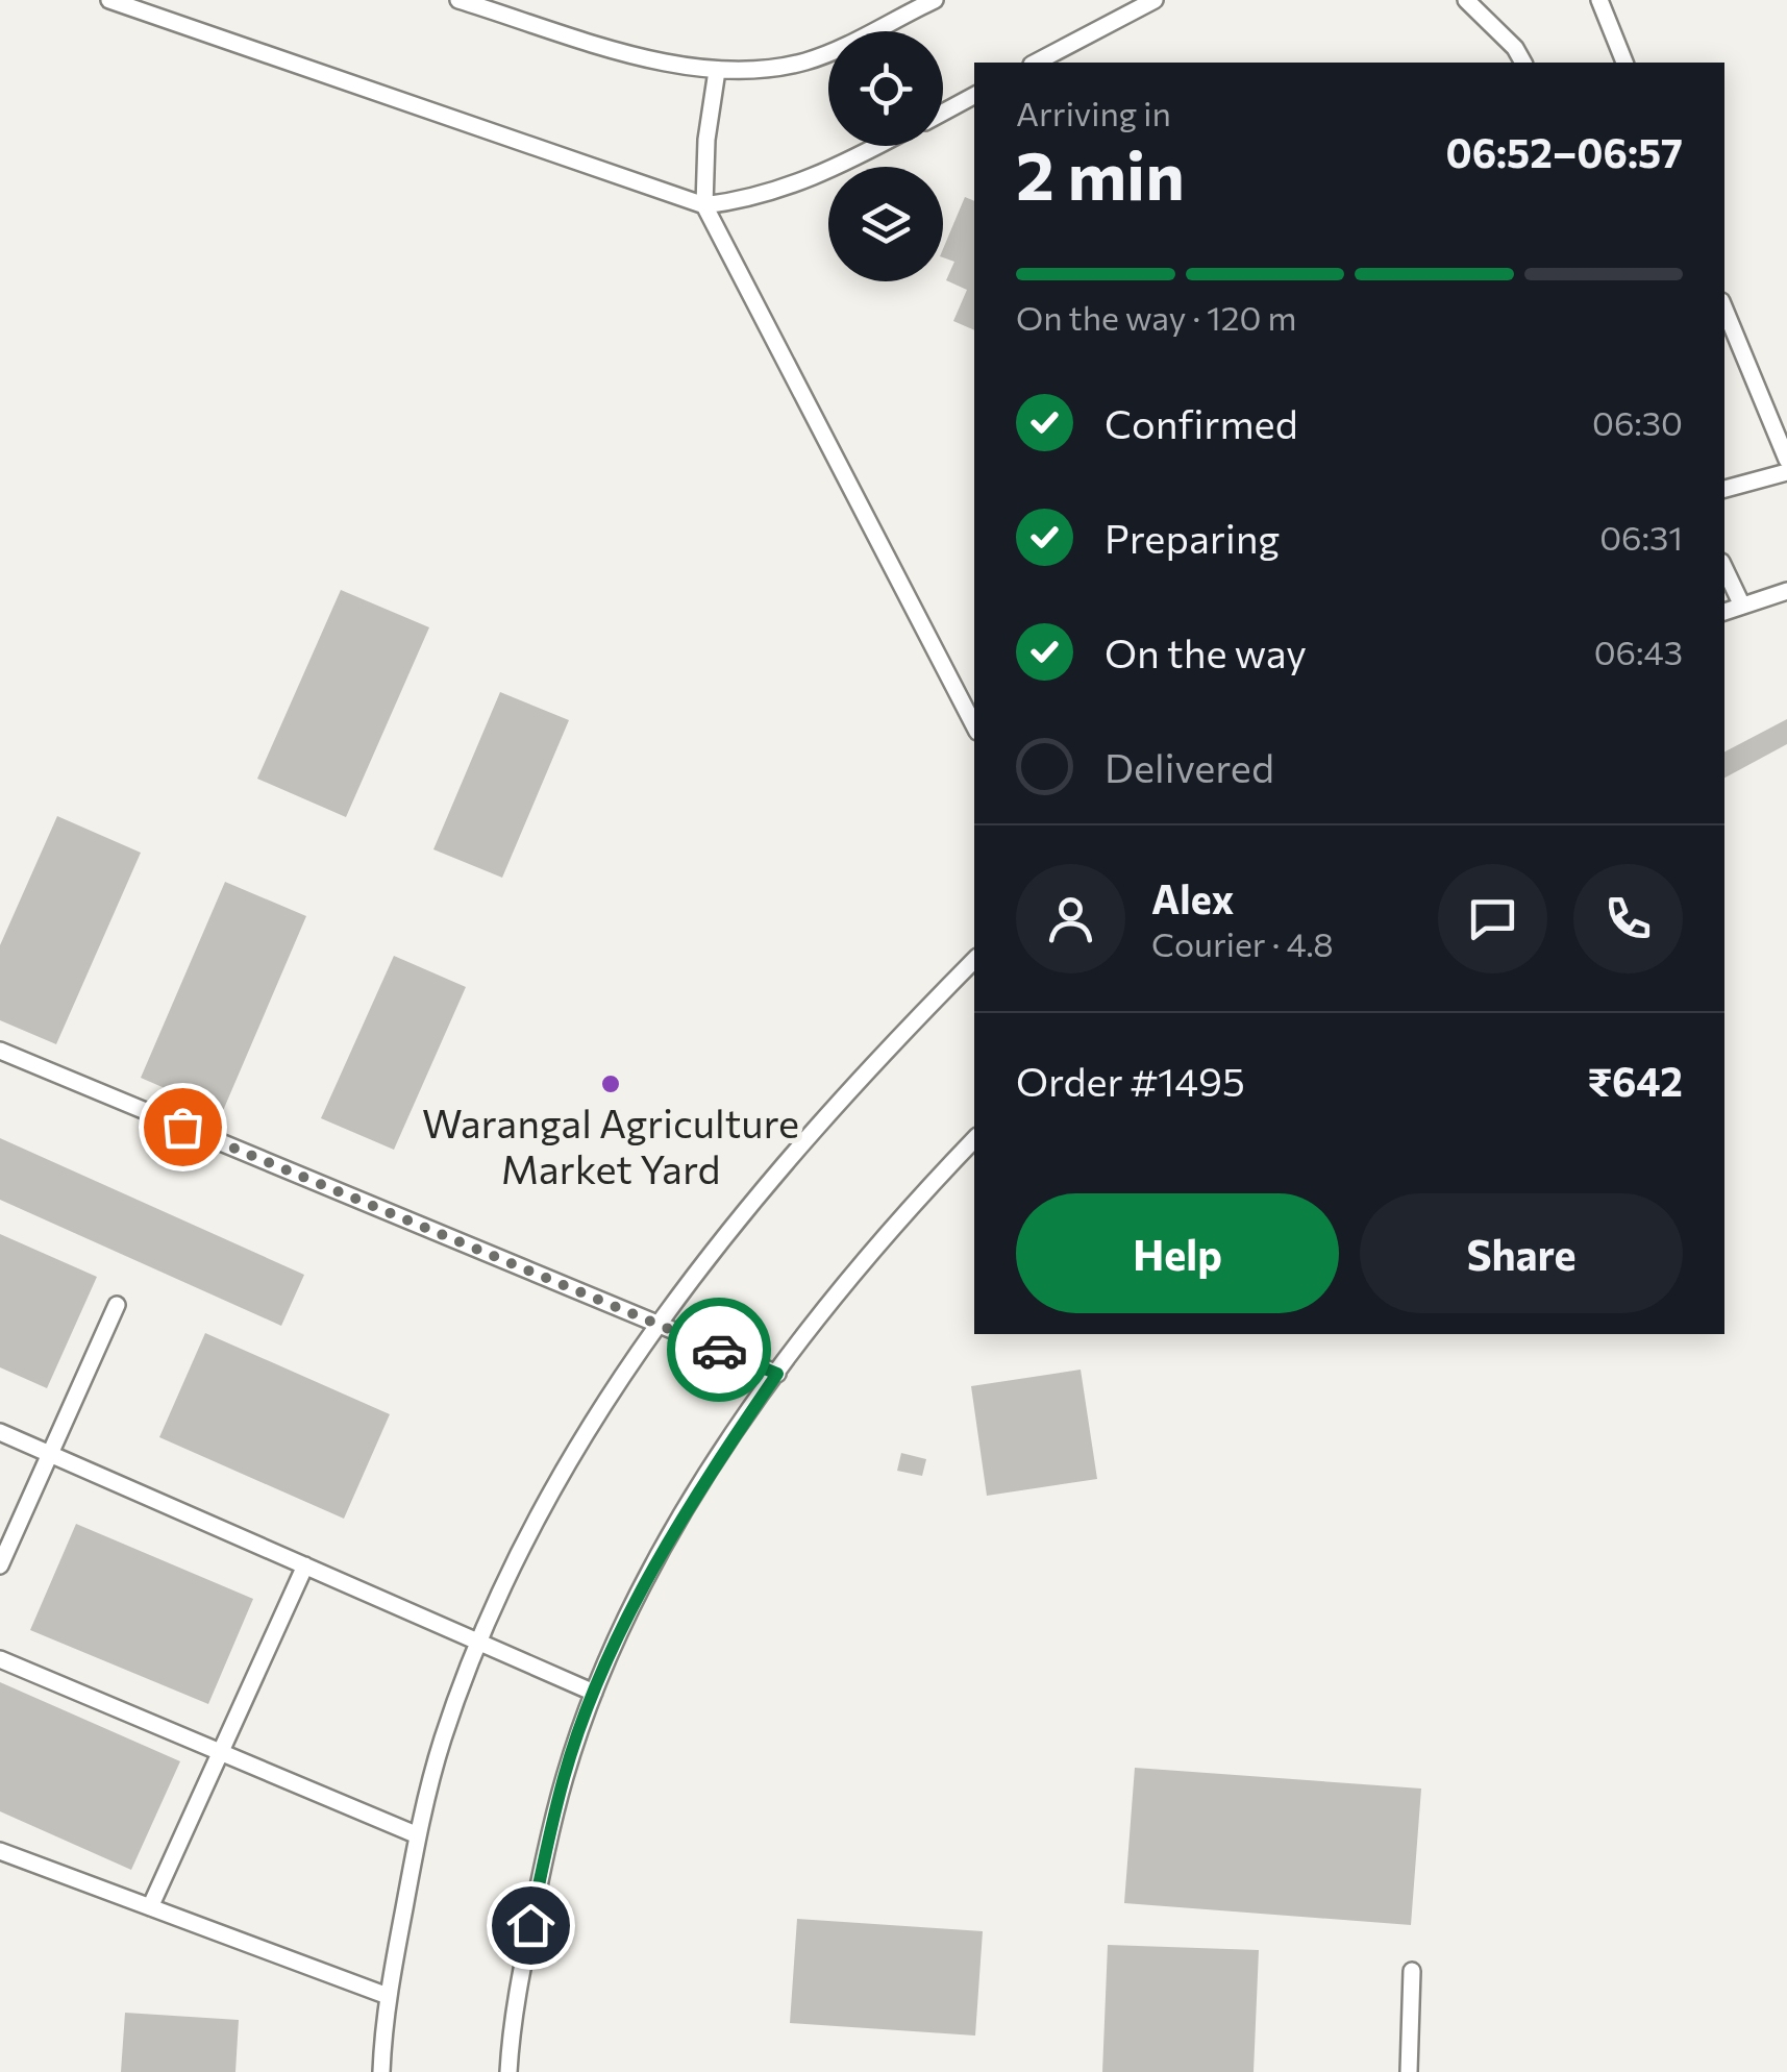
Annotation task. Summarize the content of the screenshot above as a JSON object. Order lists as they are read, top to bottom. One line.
{"places":["Warangal Agriculture Market Yard"],"page":{"heading":["2 min","Arriving in","06:52–06:57"],"panel":["Alex","Courier · 4.8","Order #1495","₹642"],"bar":"On the way · 120 m","list":[["Confirmed","06:30"],["Preparing","06:31"],["On the way","06:43"],"Delivered"],"buttons":["Help","Share"]}}
